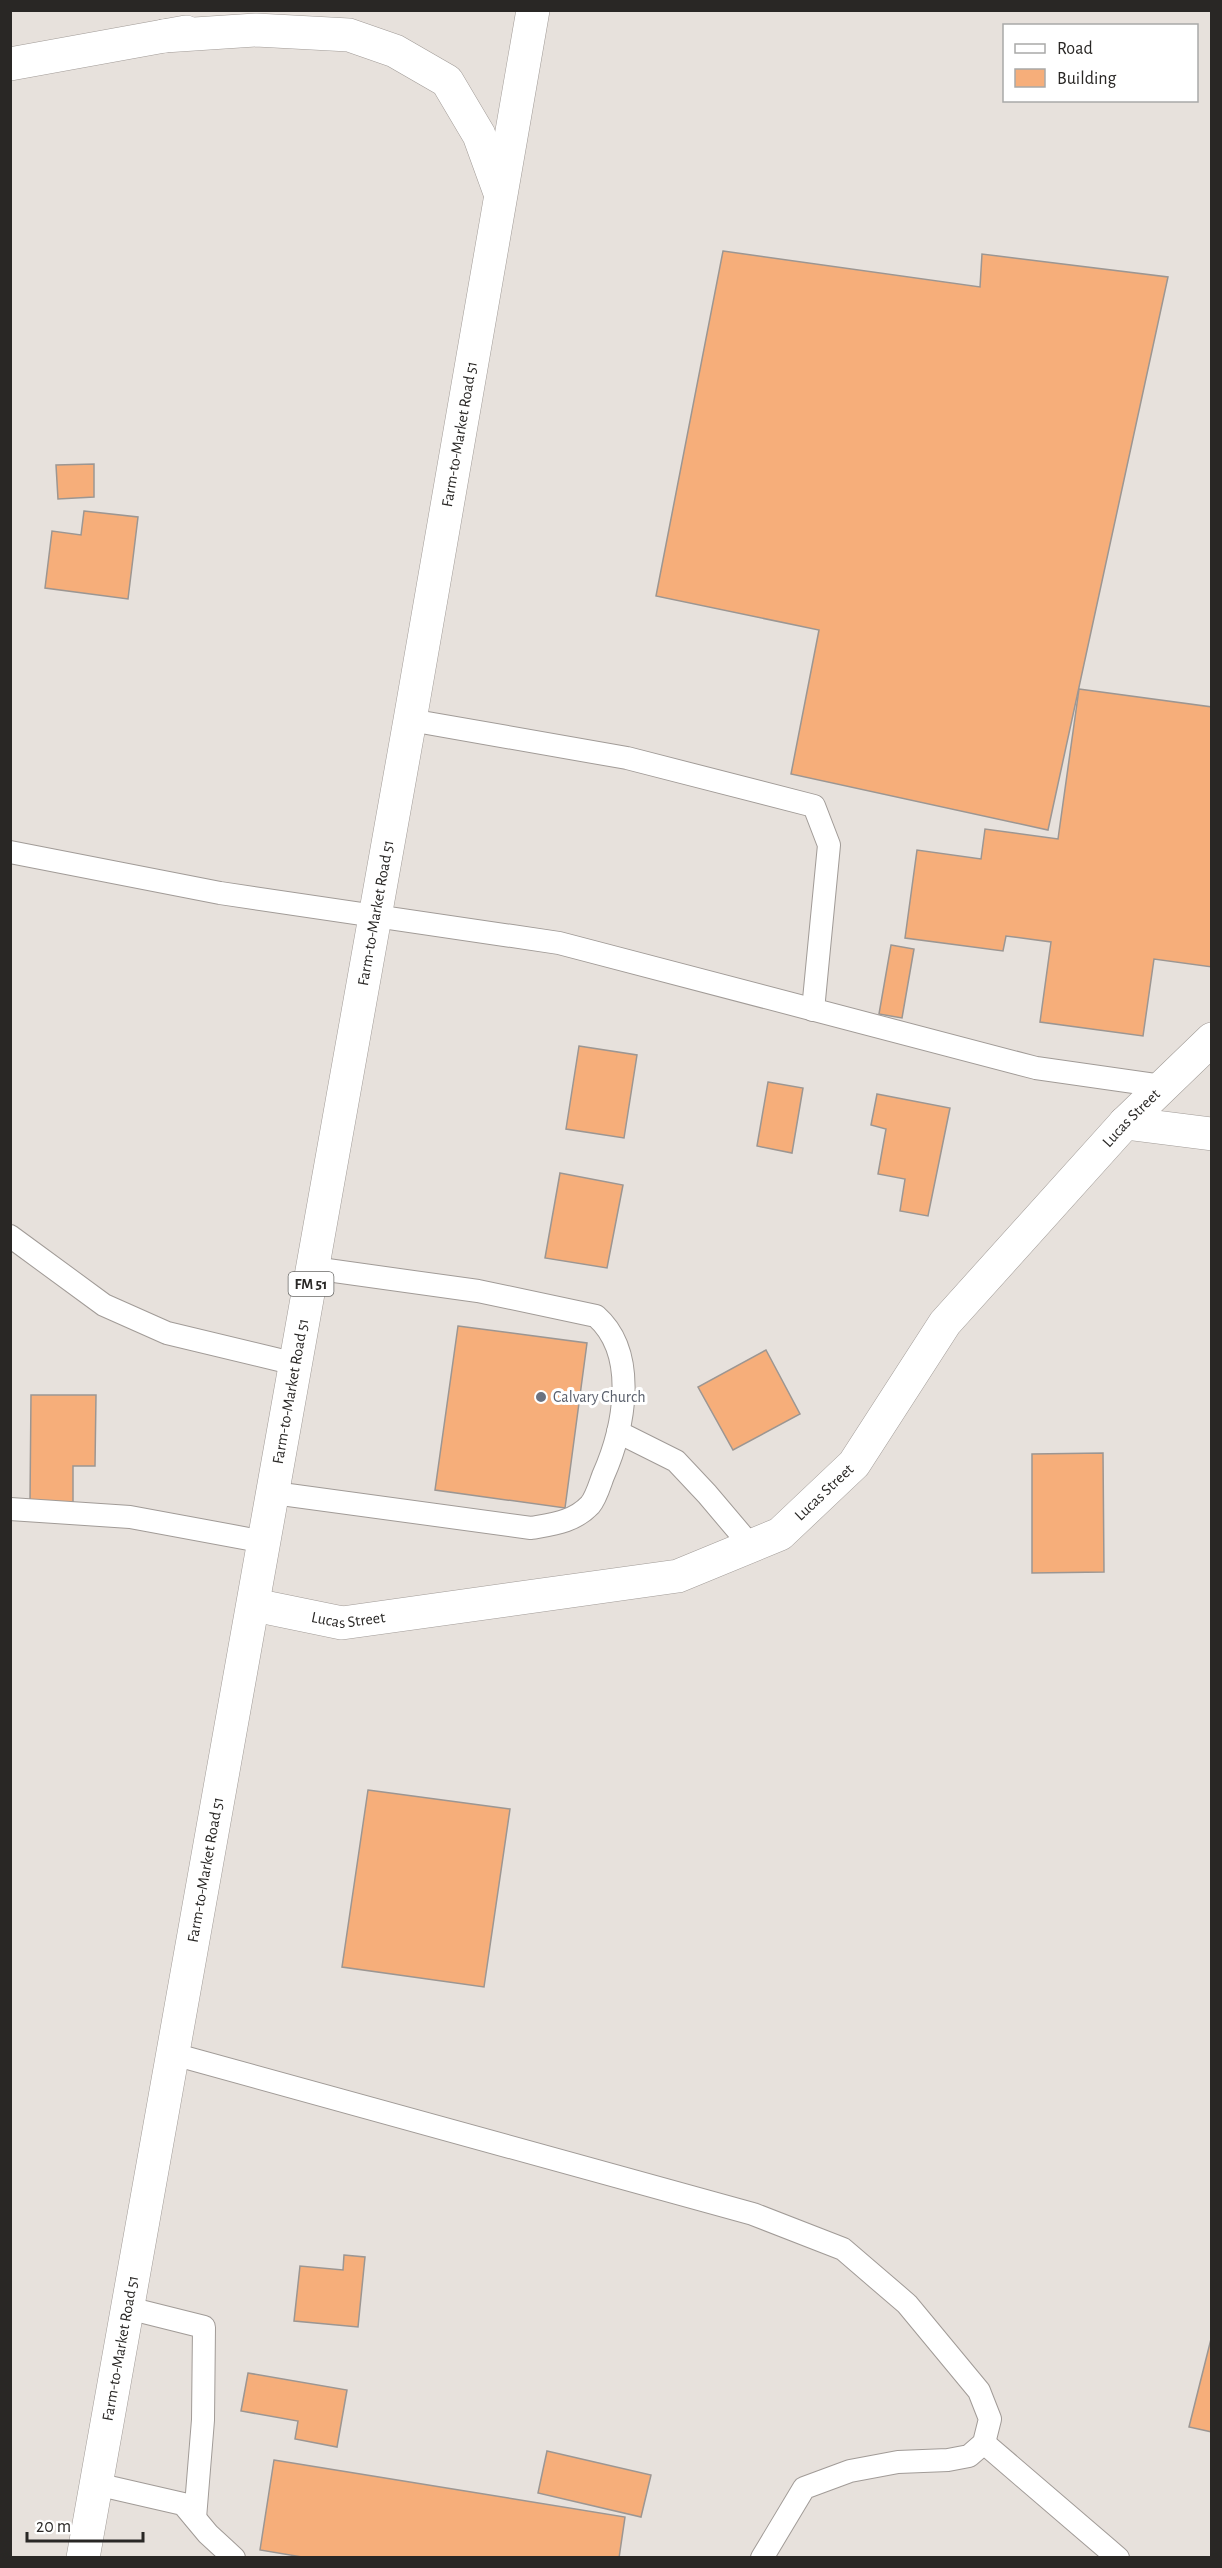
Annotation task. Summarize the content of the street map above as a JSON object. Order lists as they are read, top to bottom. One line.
{"streets":{"main road":["Farm-to-Market Road 51","Lucas Street","FM 51"]},"crossings":[["Farm-to-Market Road 51","Lucas Street"]],"places":["Calvary Church"],"legend":["Road","Building"],"scale_bar":"20 m"}
